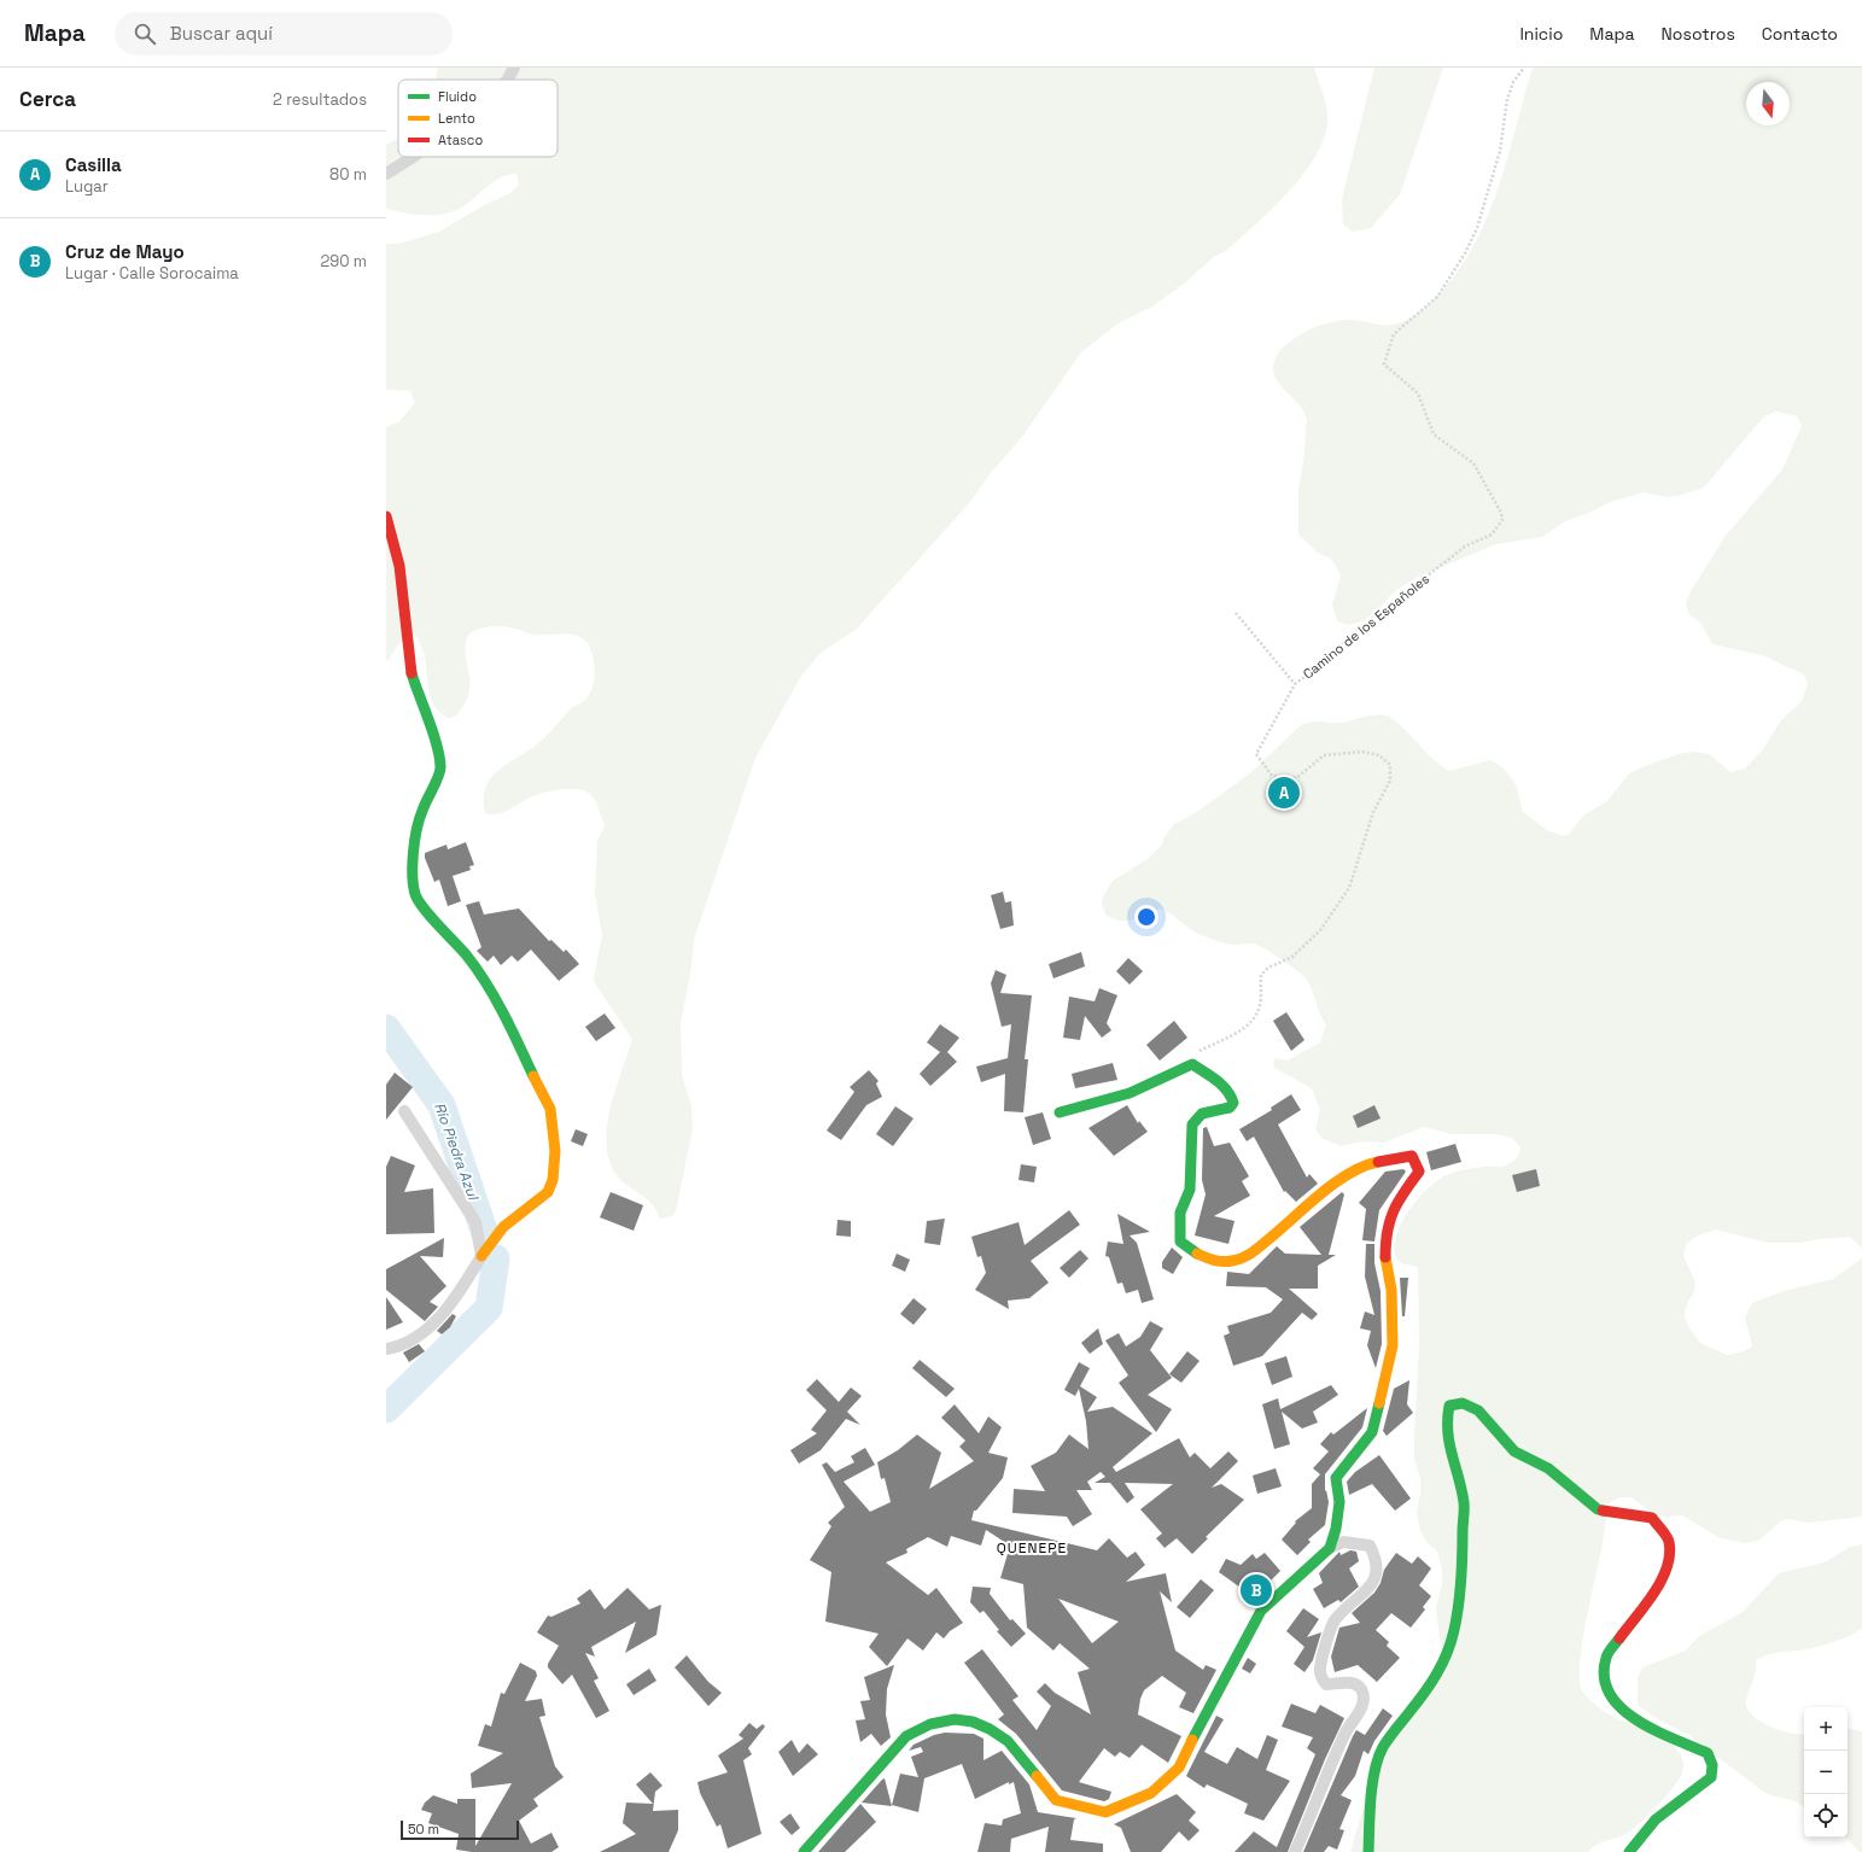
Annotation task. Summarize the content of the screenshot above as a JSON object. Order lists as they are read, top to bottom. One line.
{"streets":{"path":["Camino de los Españoles"]},"districts":["QUENEPE"],"water":["Río Piedra Azul"],"legend":["Fluido","Lento","Atasco"],"scale_bar":"50 m","north":"bottom","page":{"header":"Mapa","search":"Buscar aquí","nav":["Inicio","Mapa","Nosotros","Contacto"],"heading":["Cerca","2 resultados"],"list":[{"mark":"A","name":"Casilla","note":"Lugar","value":"80 m"},{"mark":"B","name":"Cruz de Mayo","note":"Lugar · Calle Sorocaima","value":"290 m"}],"pins":["A","B"],"map_buttons":["+","−"],"scale":"50 m"}}
